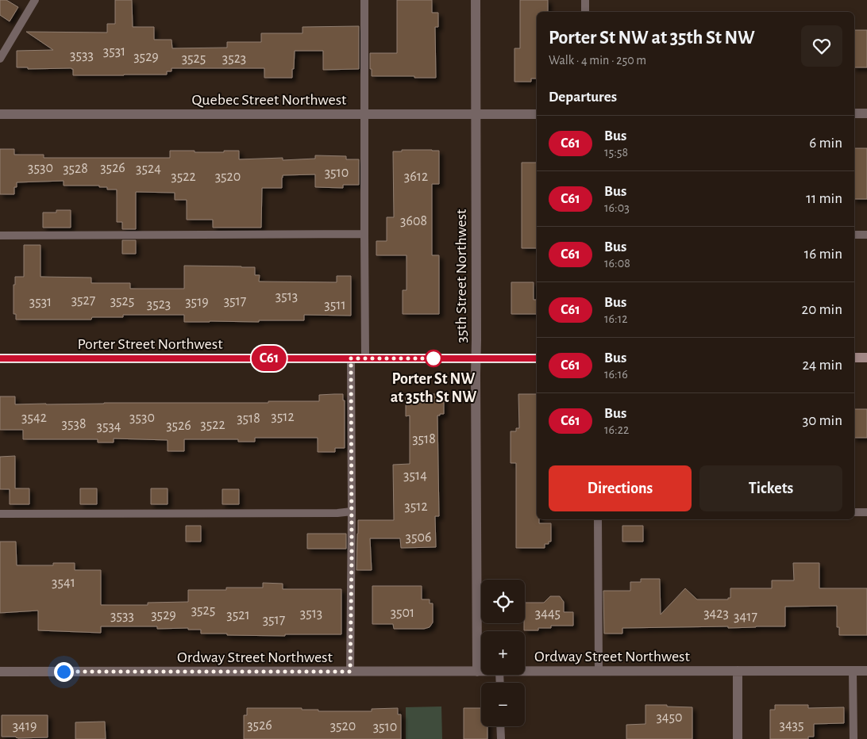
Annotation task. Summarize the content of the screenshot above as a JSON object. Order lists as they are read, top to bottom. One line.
{"streets":{"street":["Quebec Street Northwest","35th Street Northwest","Porter Street Northwest","Ordway Street Northwest"]},"crossings":[["Quebec Street Northwest","35th Street Northwest"],["35th Street Northwest","Porter Street Northwest"],["35th Street Northwest","Ordway Street Northwest"]],"places":["Porter St NW at 35th St NW"],"lines":["bus line C61"],"house_numbers":["3531","3533","3529","3525","3523","3530","3526","3528","3524","3510","3522","3520","3612","3608","3513","3527","3525","3517","3531","3519","3523","3511","3512","3542","3530","3518","3538","3522","3526","3534","3518","3514","3512","3506","3541","3525","3501","3513","3445","3423","3529","3521","3533","3417","3517","3450","3526","3435","3419","3520","3510"],"page":{"on_map":"C61","heading":[["Porter St NW at 35th St NW","Walk · 4 min · 250 m"],"Departures"],"list":[{"mark":"C61","name":"Bus","note":"15:58","value":"6 min"},{"mark":"C61","name":"Bus","note":"16:03","value":"11 min"},{"mark":"C61","name":"Bus","note":"16:08","value":"16 min"},{"mark":"C61","name":"Bus","note":"16:12","value":"20 min"},{"mark":"C61","name":"Bus","note":"16:16","value":"24 min"},{"mark":"C61","name":"Bus","note":"16:22","value":"30 min"}],"buttons":["Directions","Tickets"],"map_buttons":["+","−"]}}
